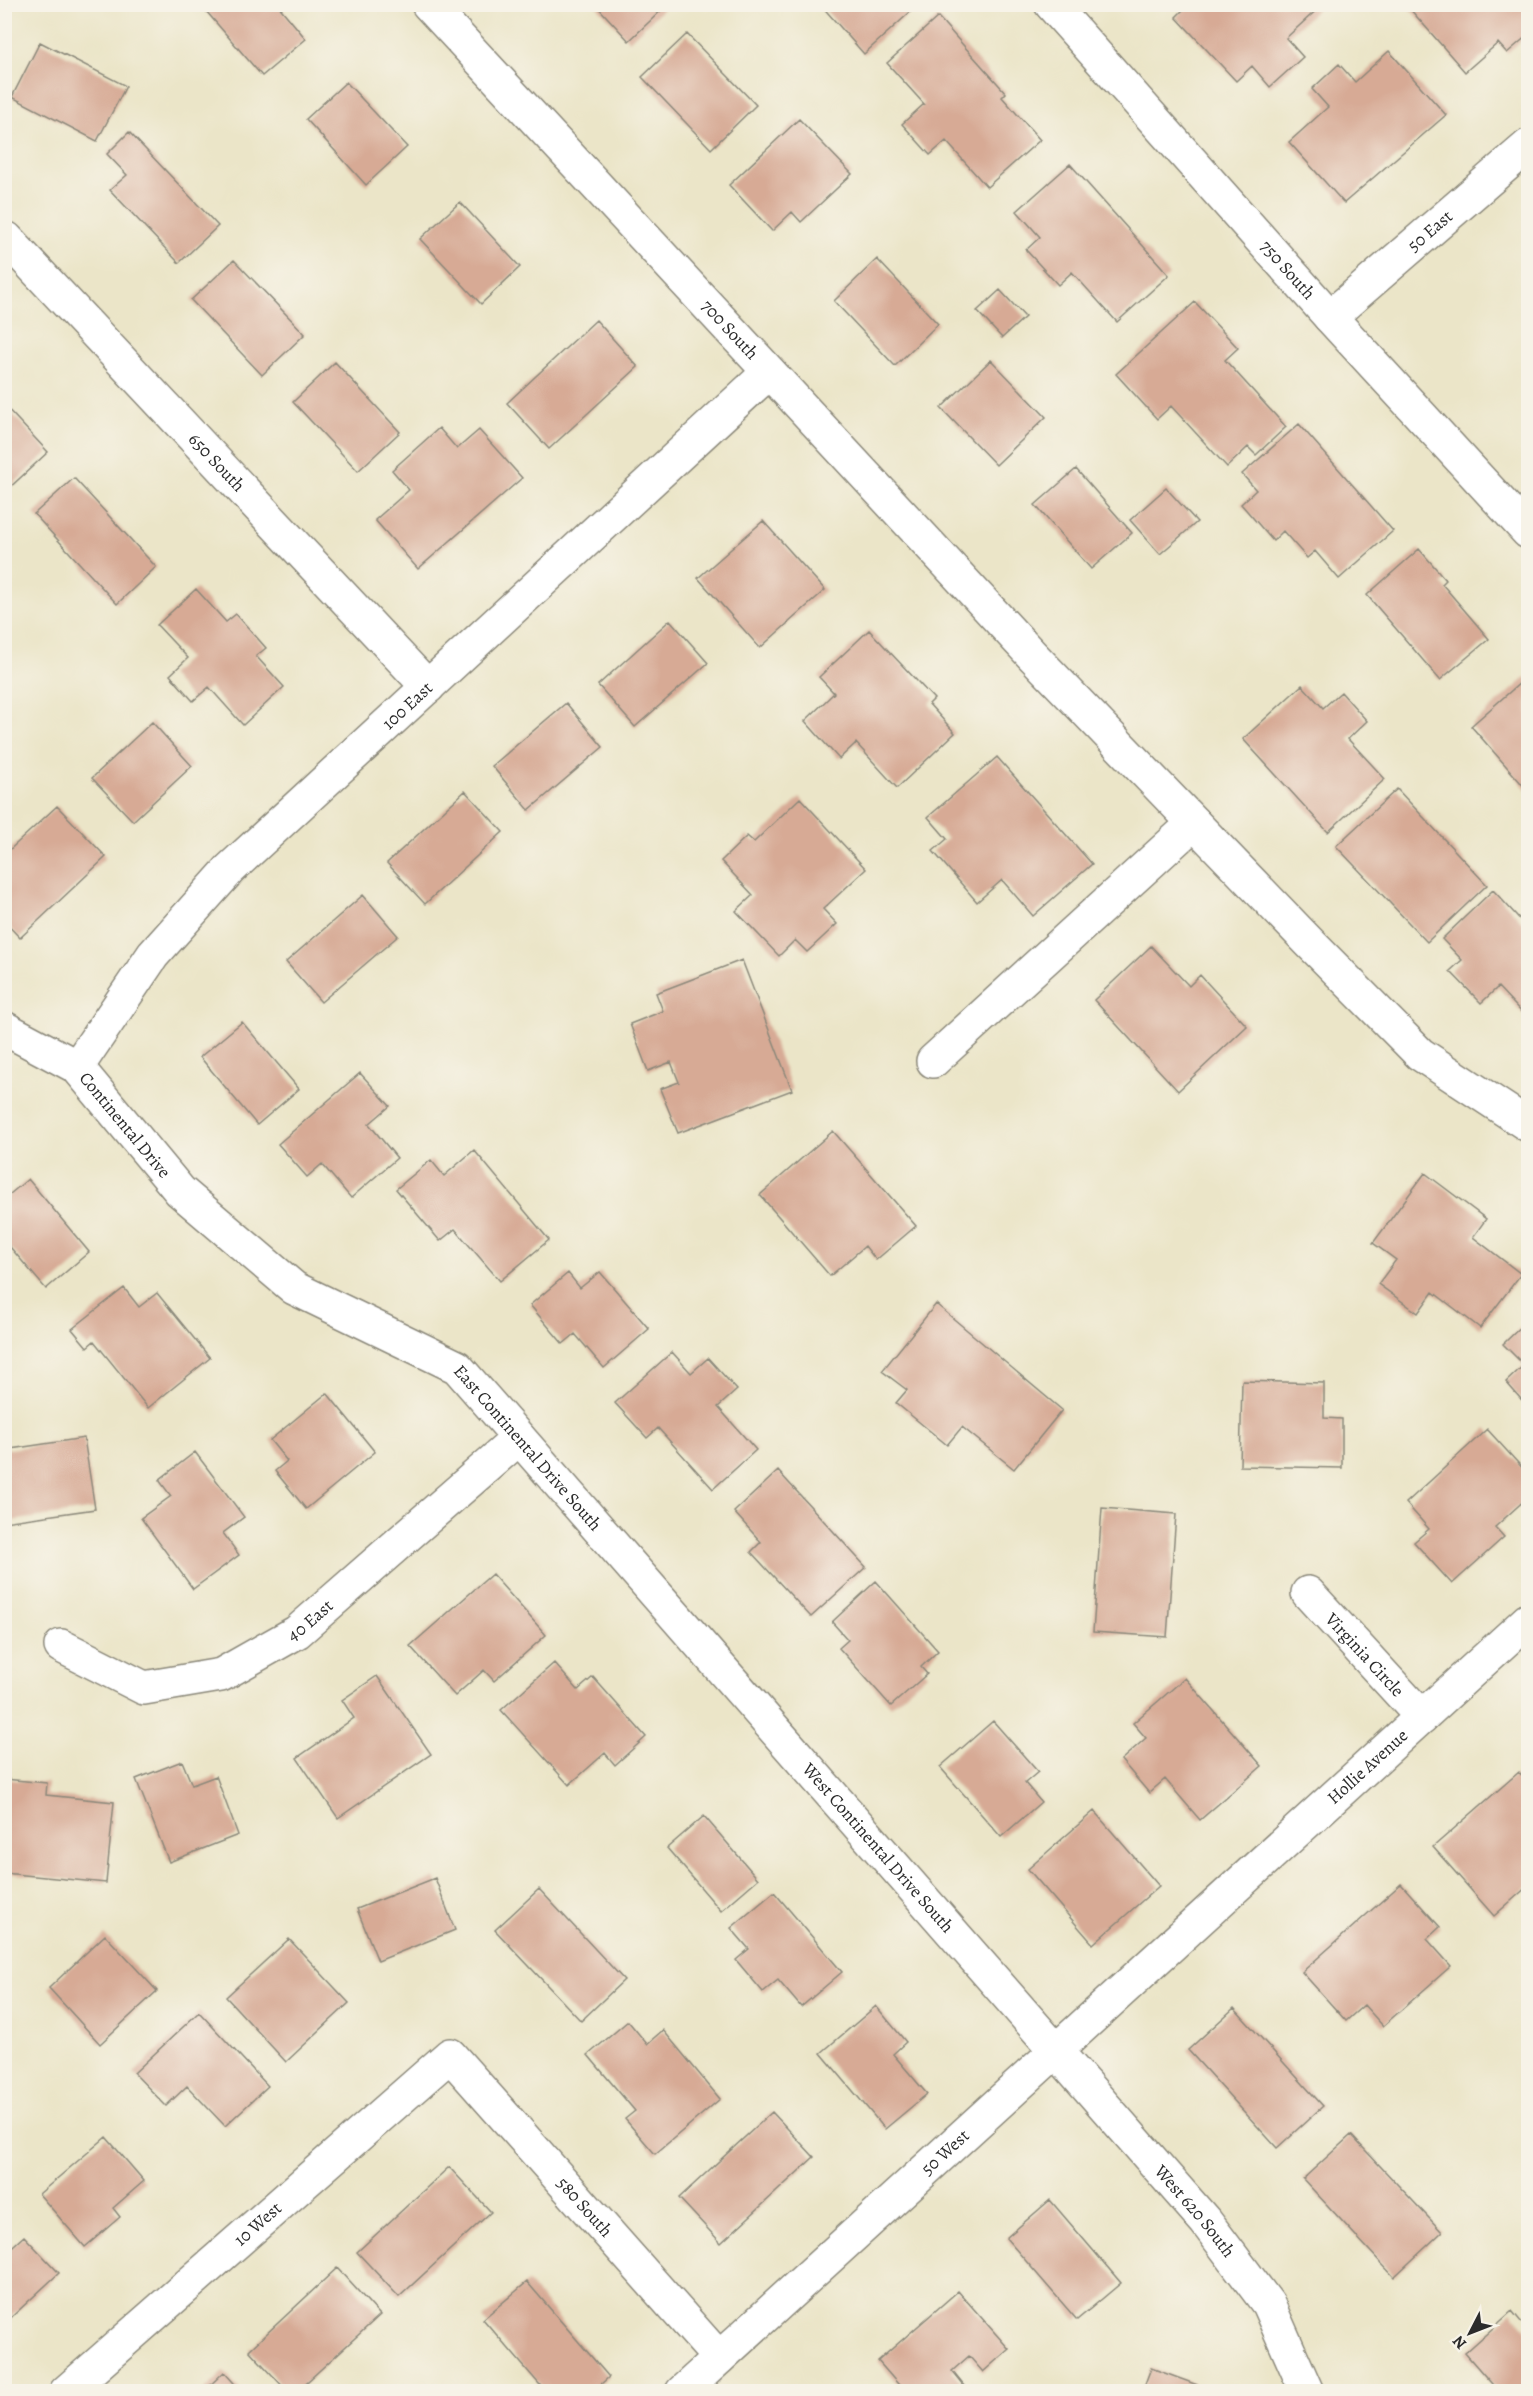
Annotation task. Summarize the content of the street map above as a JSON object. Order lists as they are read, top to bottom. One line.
{"streets":{"street":["50 East","750 South","700 South","650 South","100 East","Continental Drive","East Continental Drive South","40 East","Virginia Circle","Hollie Avenue","West Continental Drive South","50 West","580 South","West 620 South","10 West"]},"crossings":[["50 East","750 South"],["700 South","100 East"],["650 South","100 East"],["100 East","Continental Drive"],["Continental Drive","East Continental Drive South"],["East Continental Drive South","40 East"],["East Continental Drive South","West Continental Drive South"],["Virginia Circle","Hollie Avenue"],["Hollie Avenue","50 West"],["West Continental Drive South","50 West"],["West Continental Drive South","West 620 South"],["50 West","580 South"],["50 West","West 620 South"],["580 South","10 West"]],"north":"bottom left"}
